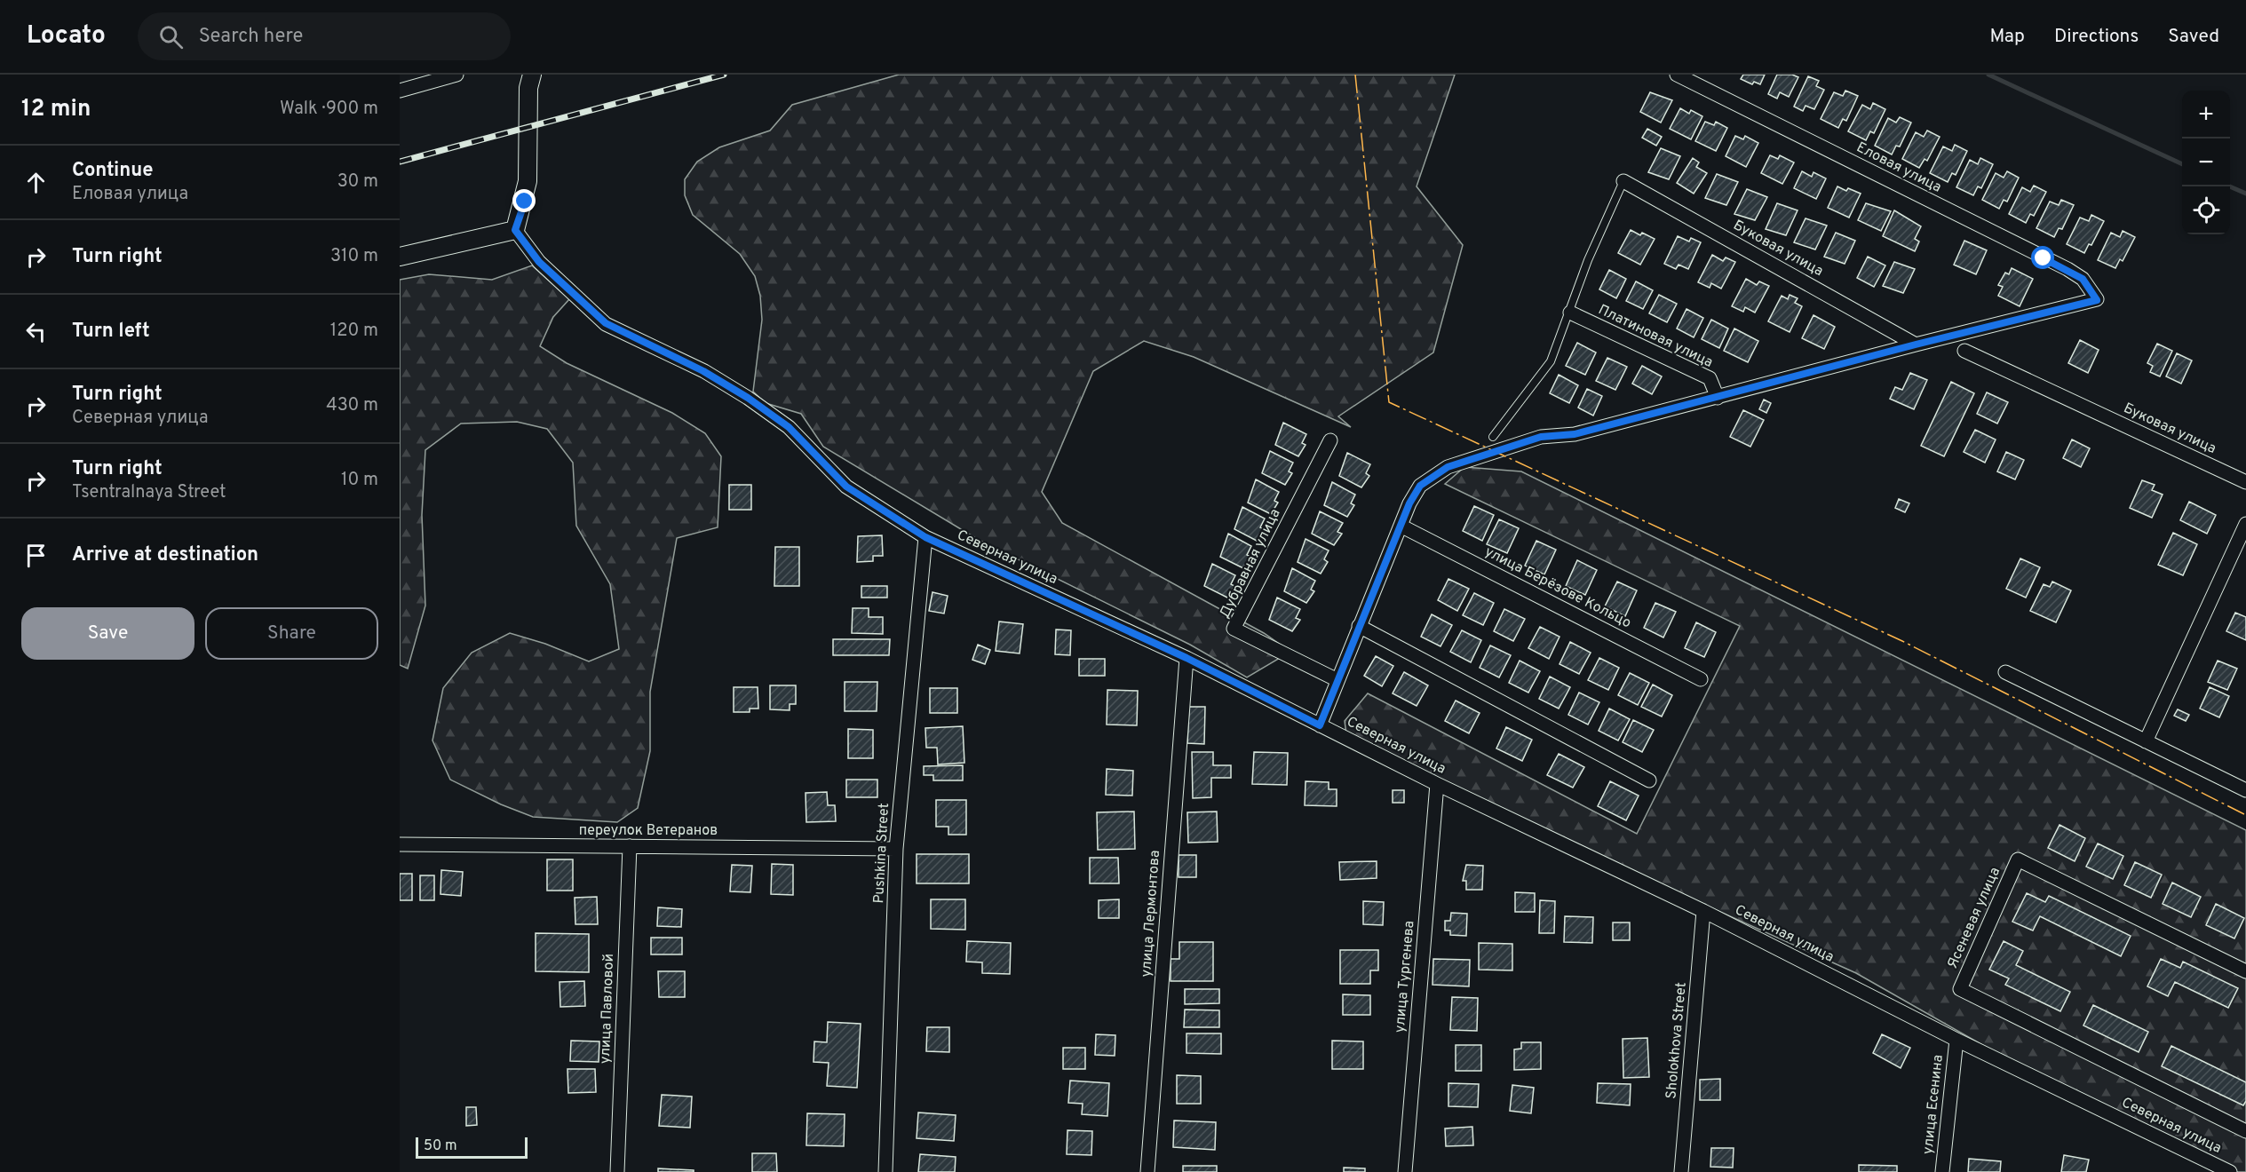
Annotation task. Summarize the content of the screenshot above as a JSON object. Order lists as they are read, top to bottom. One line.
{"streets":{"street":["Еловая улица","Буковая улица","Платиновая улица","Северная улица","Дубравная улица","улица Берёзове Кольцо","переулок Ветеранов","Pushkina Street","улица Лермонтова","Ясеневая улица","улица Тургенева","улица Павловой","Sholokhova Street","улица Есенина"]},"crossings":[["Еловая улица","Буковая улица"],["Северная улица","Pushkina Street"],["Северная улица","улица Лермонтова"],["Северная улица","улица Тургенева"],["Северная улица","Sholokhova Street"],["Северная улица","улица Есенина"],["переулок Ветеранов","Pushkina Street"],["переулок Ветеранов","улица Павловой"]],"scale_bar":"50 m","page":{"header":"Locato","search":"Search here","nav":["Map","Directions","Saved"],"heading":["12 min","Walk · 900 m"],"map_buttons":["+","−"],"list":[["Continue","Еловая улица","30 m"],["Turn right","310 m"],["Turn left","120 m"],["Turn right","Северная улица","430 m"],["Turn right","Tsentralnaya Street","10 m"],"Arrive at destination"],"buttons":["Save","Share"],"scale":"50 m"}}
